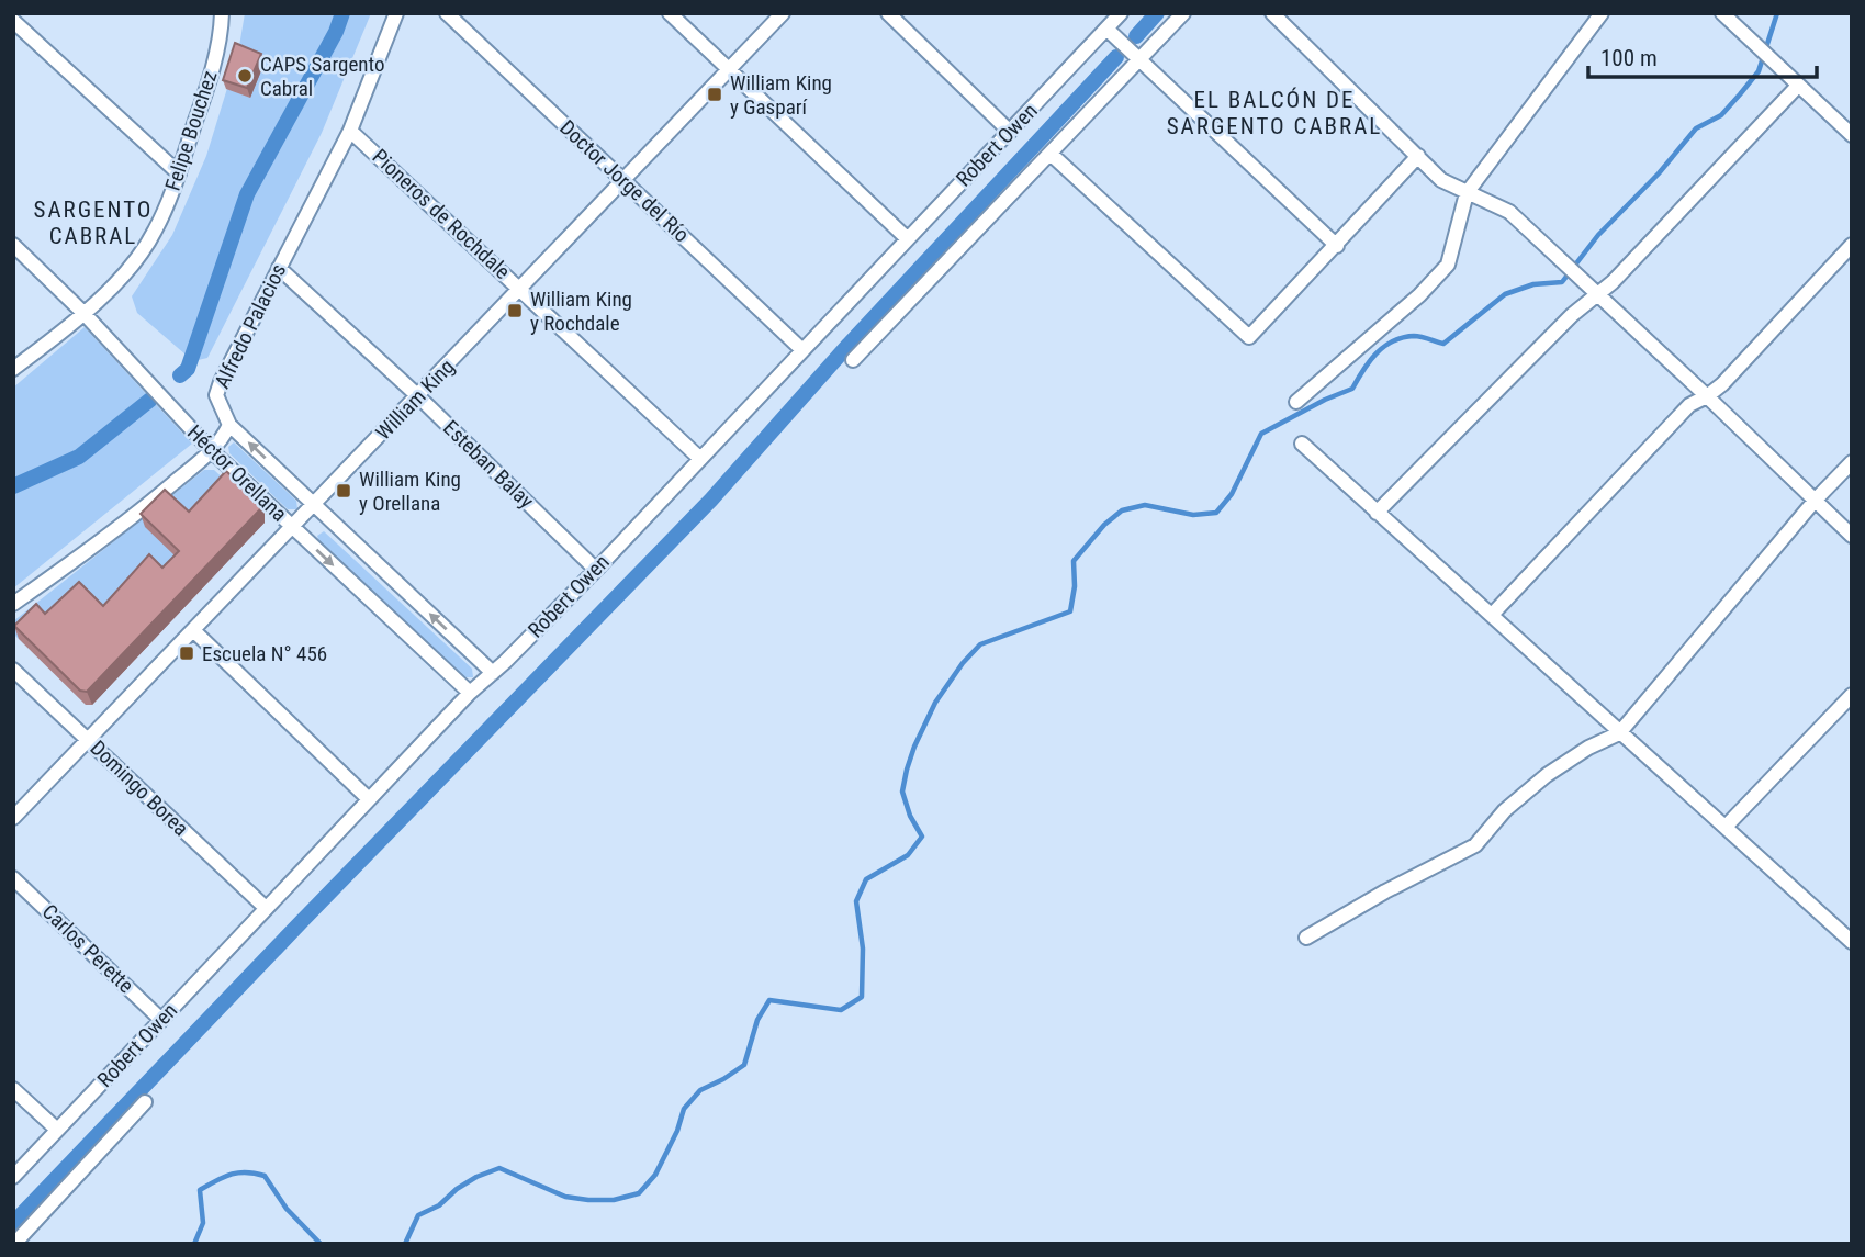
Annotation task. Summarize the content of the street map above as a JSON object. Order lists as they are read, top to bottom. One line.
{"streets":{"street":["Felipe Bouchez","Robert Owen","Doctor Jorge del Río","Pioneros de Rochdale","Alfredo Palacios","William King","Esteban Balay","Héctor Orellana","Domingo Borea","Carlos Perette"]},"crossings":[["Felipe Bouchez","Héctor Orellana"],["Robert Owen","Doctor Jorge del Río"],["Robert Owen","Pioneros de Rochdale"],["Robert Owen","Esteban Balay"],["Robert Owen","Héctor Orellana"],["Robert Owen","Domingo Borea"],["Robert Owen","Carlos Perette"],["Doctor Jorge del Río","William King"],["Pioneros de Rochdale","Alfredo Palacios"],["Pioneros de Rochdale","William King"],["Alfredo Palacios","Esteban Balay"],["Alfredo Palacios","Héctor Orellana"],["William King","Esteban Balay"],["William King","Héctor Orellana"],["William King","Domingo Borea"]],"districts":["EL BALCÓN DE SARGENTO CABRAL","SARGENTO CABRAL"],"places":{"other":["CAPS Sargento Cabral"],"transit":["William King y Gasparí","William King y Rochdale","William King y Orellana","Escuela N° 456"]},"scale_bar":"100 m"}
